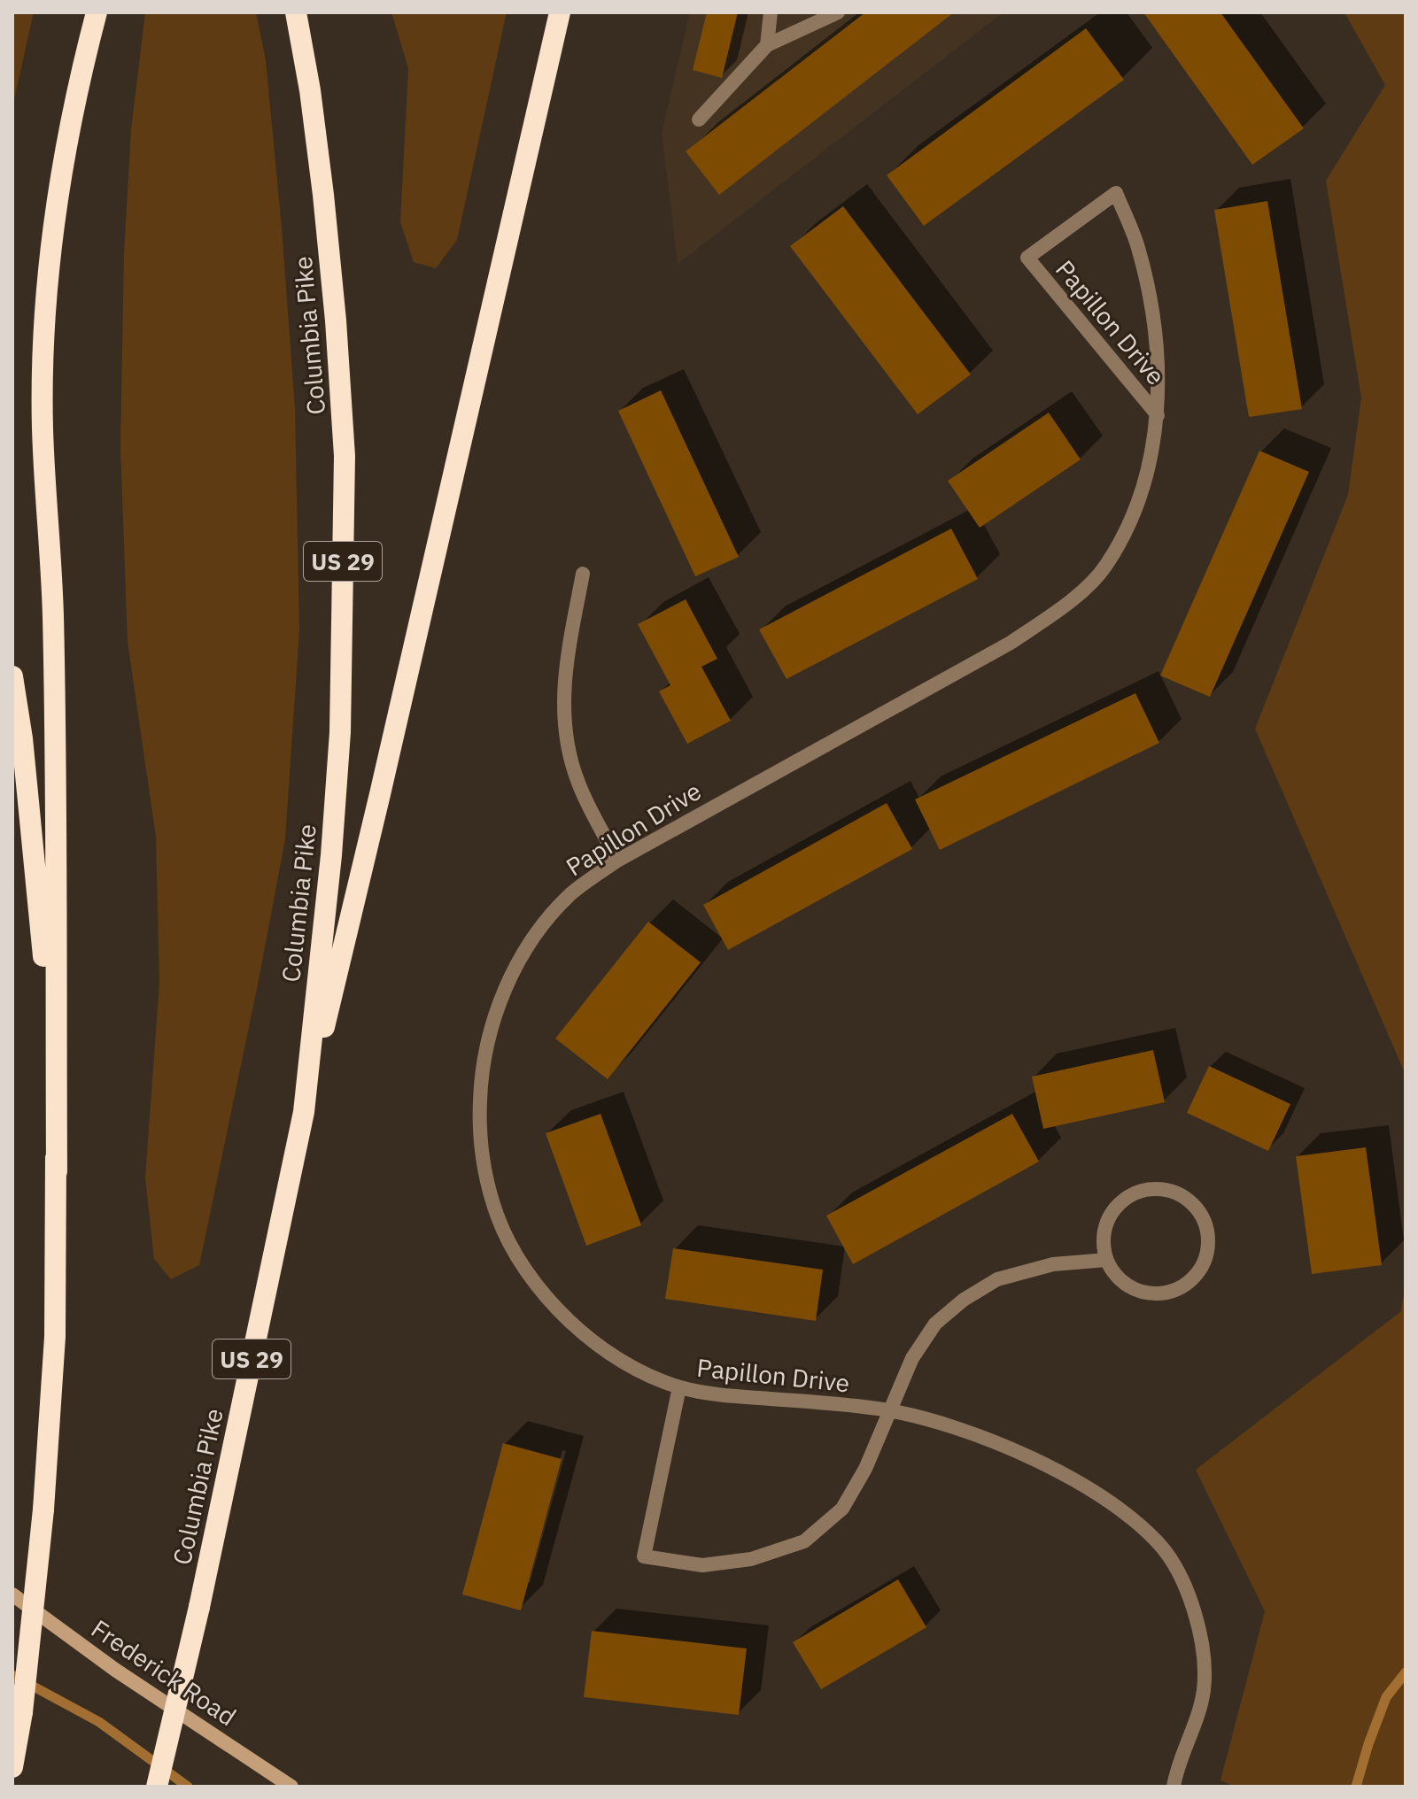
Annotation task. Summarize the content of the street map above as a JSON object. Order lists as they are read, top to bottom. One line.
{"streets":{"highway":["Columbia Pike","US 29"],"main road":["Frederick Road"],"street":["Papillon Drive"]}}
